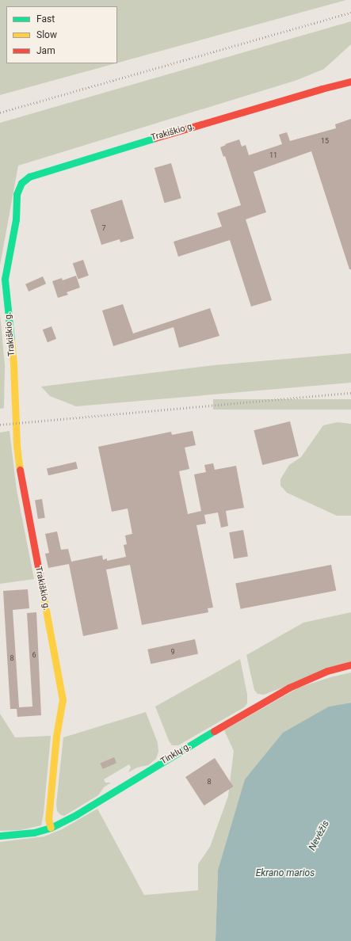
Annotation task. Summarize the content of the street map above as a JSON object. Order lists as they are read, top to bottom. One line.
{"streets":{"street":["Trakiškio g.","Tinklų g."]},"crossings":[["Trakiškio g.","Tinklų g."]],"water":["Nevėžis","Ekrano marios"],"house_numbers":["15","11","7","9","6","8","8"],"legend":["Fast","Slow","Jam"]}
